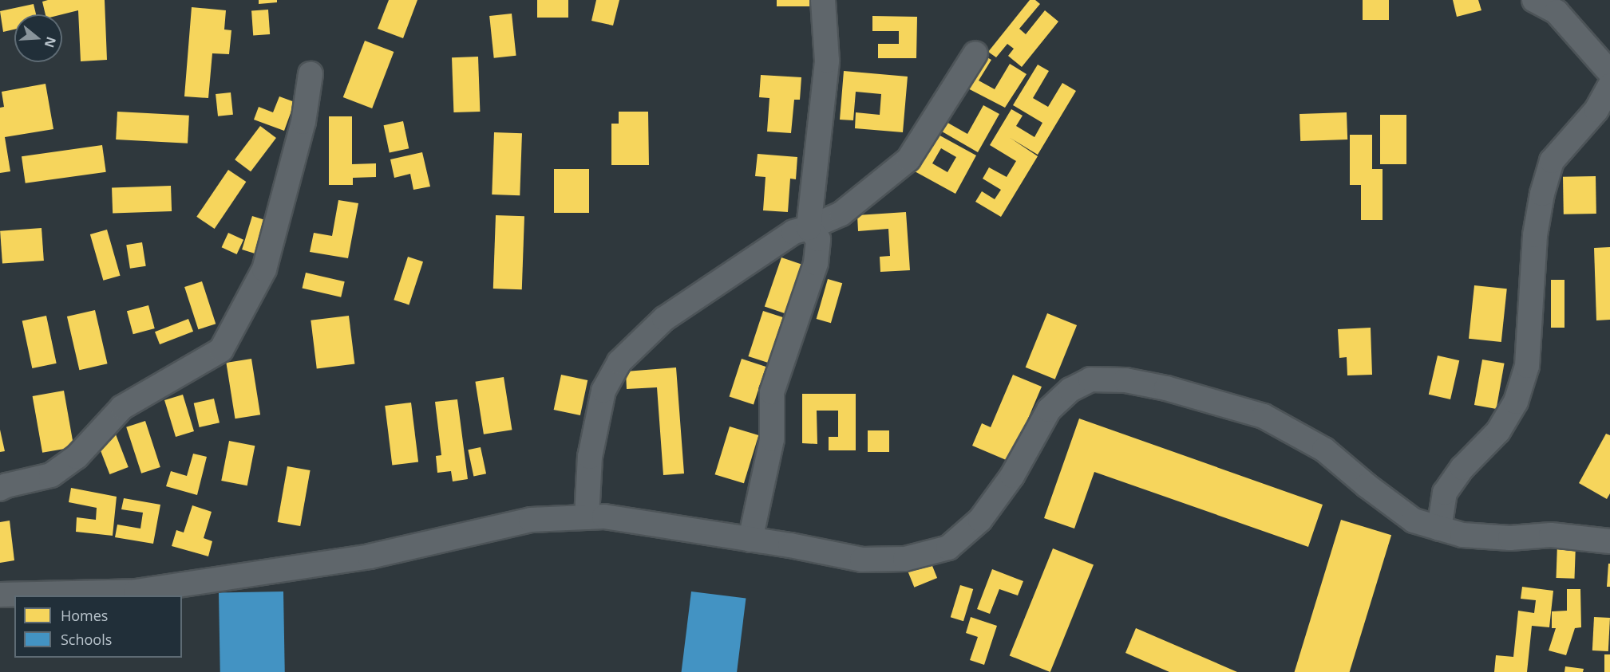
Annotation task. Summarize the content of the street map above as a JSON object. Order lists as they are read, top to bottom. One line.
{"legend":["Homes","Schools"],"north":"right"}
